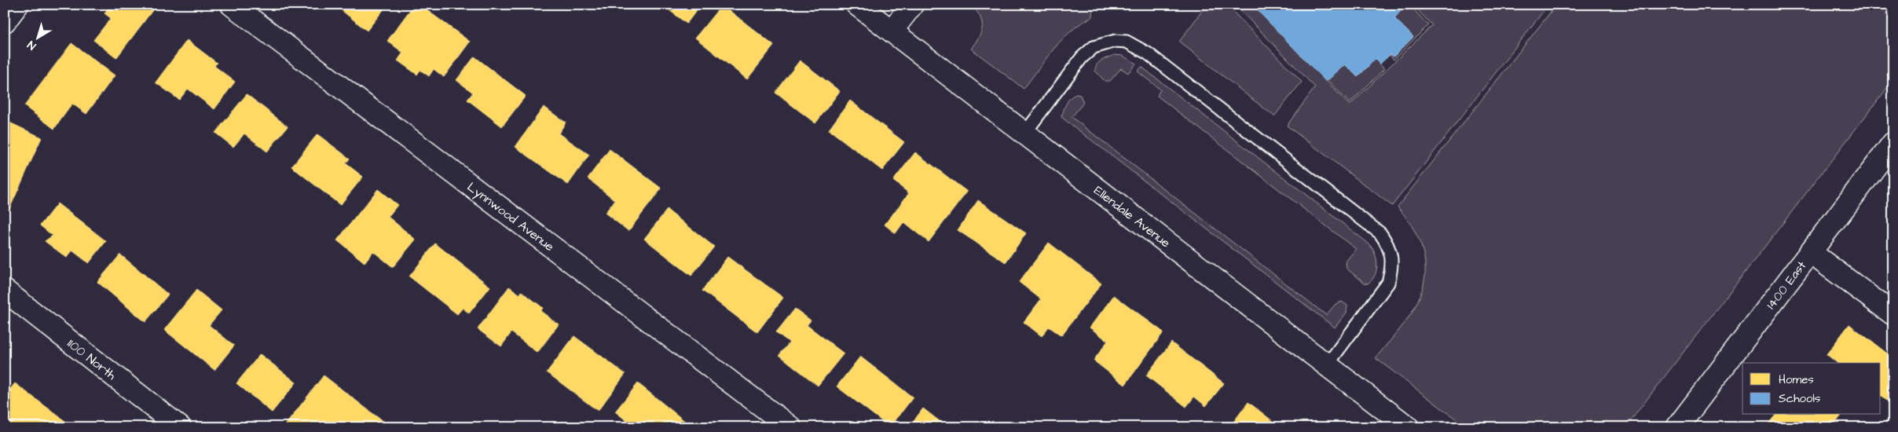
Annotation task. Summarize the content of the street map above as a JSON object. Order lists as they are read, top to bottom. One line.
{"streets":{"street":["Ellendale Avenue","Lynnwood Avenue","1400 East","1100 North"]},"legend":["Homes","Schools"],"north":"bottom left"}
